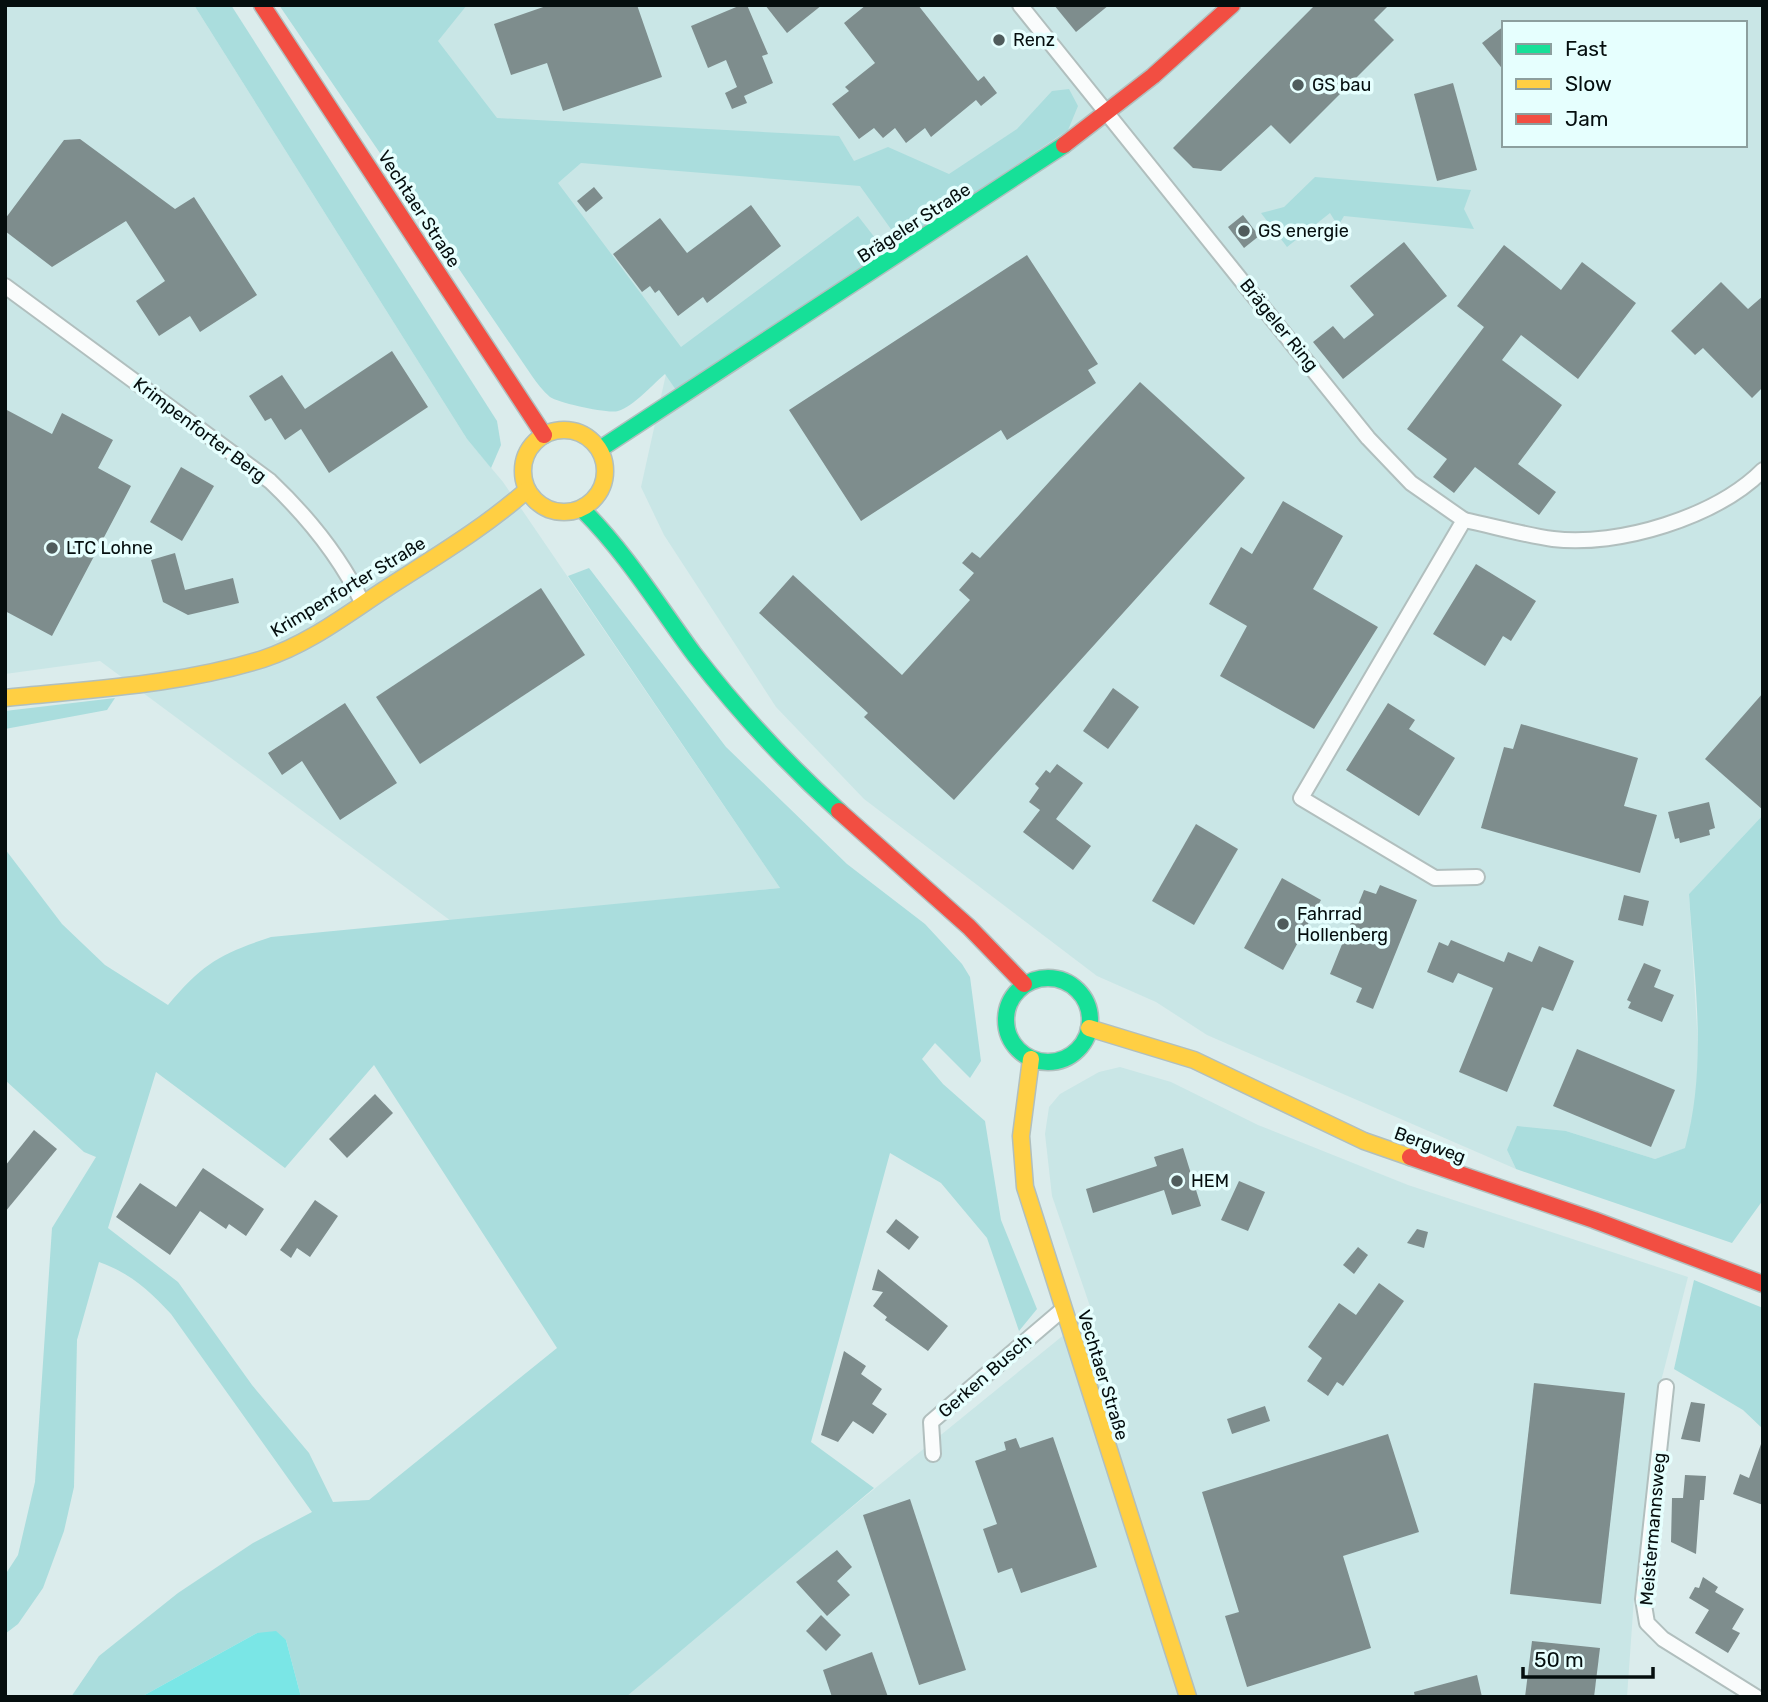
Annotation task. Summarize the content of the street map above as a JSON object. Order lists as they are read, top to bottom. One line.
{"streets":{"main road":["Vechtaer Straße","Brägeler Straße","Krimpenforter Straße","Bergweg"],"street":["Brägeler Ring","Krimpenforter Berg","Gerken Busch","Meistermannsweg"]},"crossings":[["Vechtaer Straße","Brägeler Straße"],["Vechtaer Straße","Krimpenforter Straße"],["Vechtaer Straße","Bergweg"],["Vechtaer Straße","Gerken Busch"],["Brägeler Straße","Brägeler Ring"],["Brägeler Straße","Krimpenforter Straße"],["Krimpenforter Berg","Krimpenforter Straße"]],"places":["Renz","GS bau","GS energie","LTC Lohne","Fahrrad Hollenberg","HEM"],"legend":["Fast","Slow","Jam"],"scale_bar":"50 m"}
